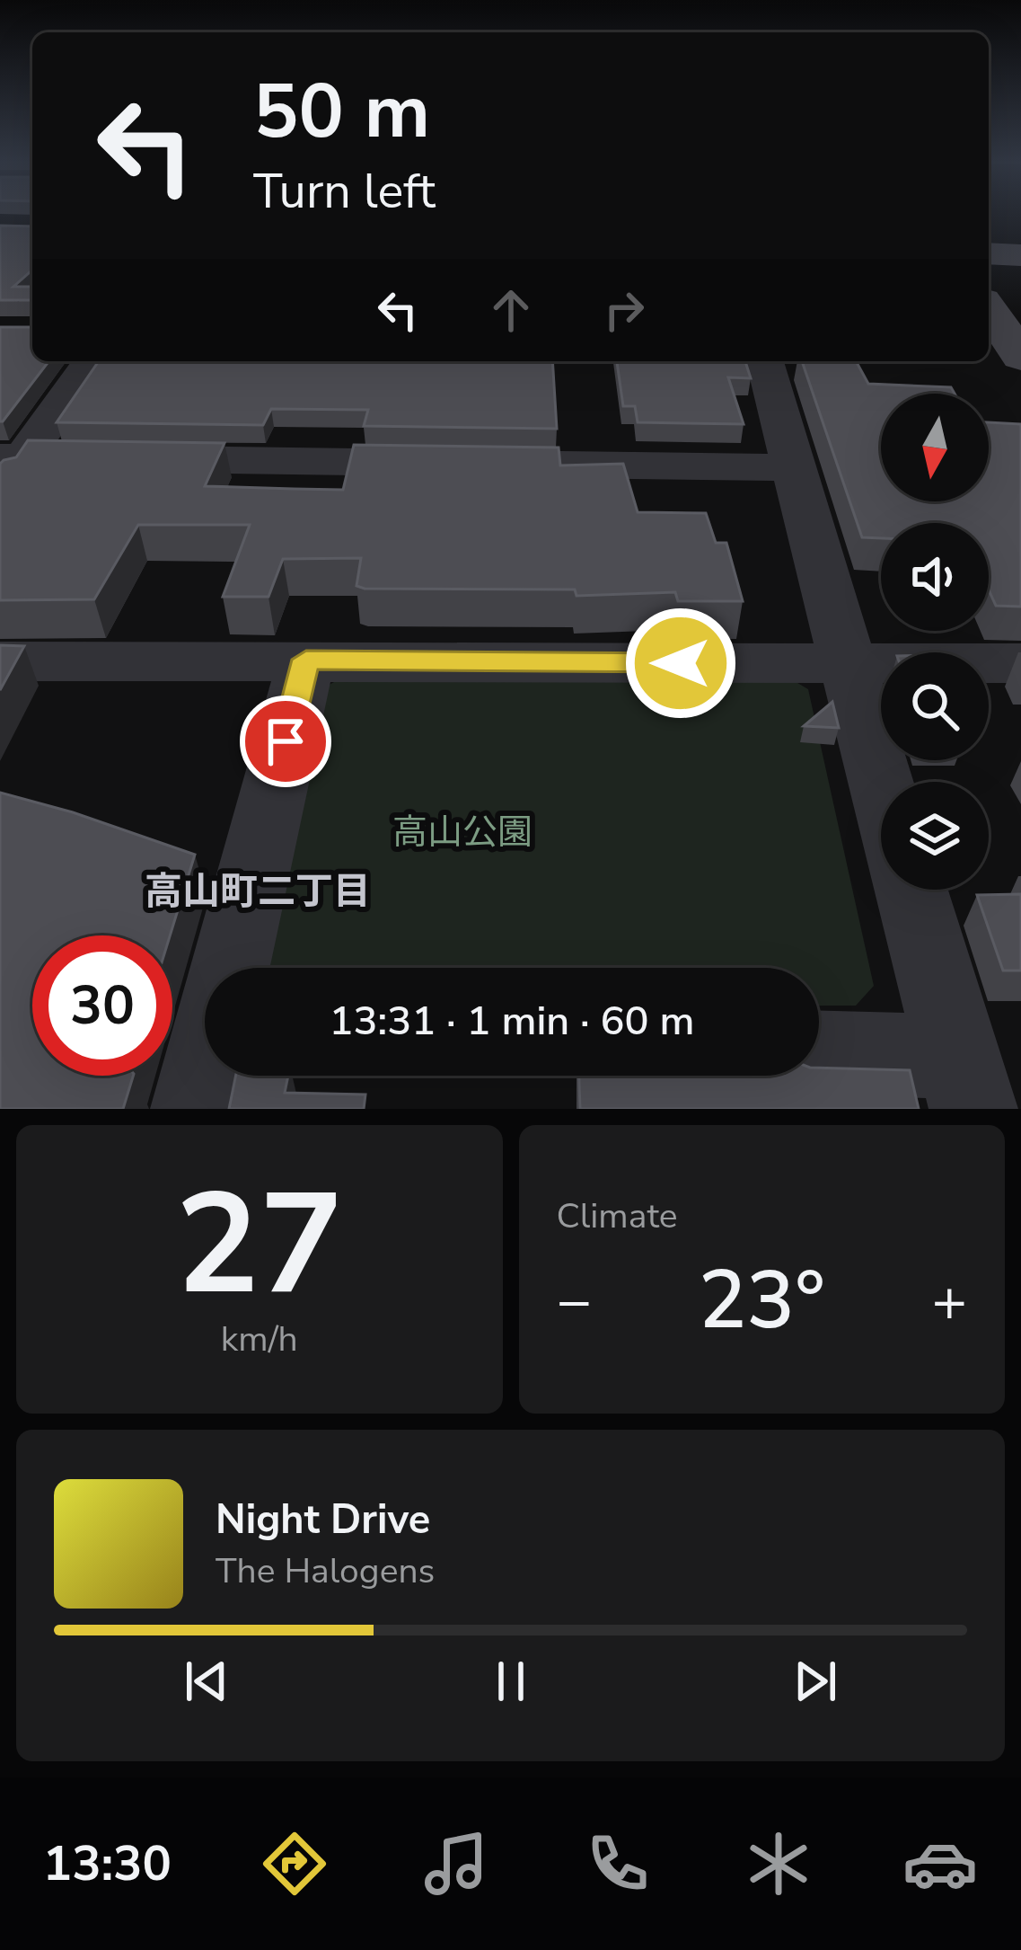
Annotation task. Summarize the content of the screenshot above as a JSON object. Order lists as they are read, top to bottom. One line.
{"districts":["高山町二丁目"],"parks":["高山公園"],"north":"bottom","page":{"turn":["50 m","Turn left"],"limit":"30","trip":"13:31 · 1 min · 60 m","tile":[["27","km/h"],"Climate"],"heat":["−","23°","+"],"song":["Night Drive","The Halogens"],"tabs":"13:30"}}
